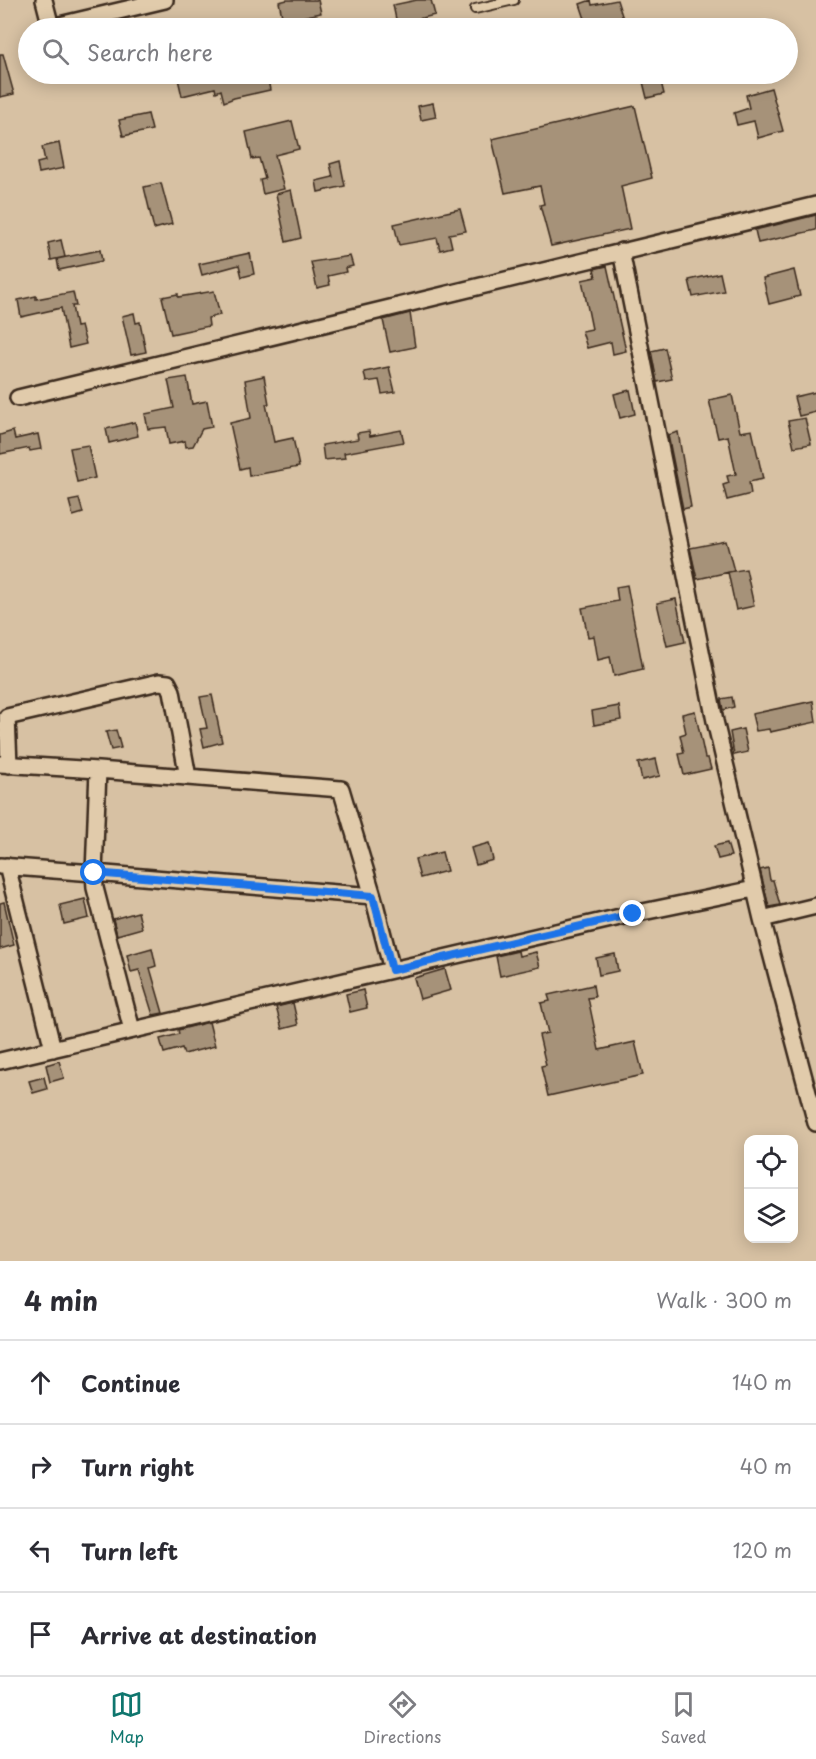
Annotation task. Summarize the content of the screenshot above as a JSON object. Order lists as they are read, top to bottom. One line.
{"page":{"search":"Search here","heading":["4 min","Walk · 300 m"],"list":[["Continue","140 m"],["Turn right","40 m"],["Turn left","120 m"],"Arrive at destination"],"nav":["Map","Directions","Saved"]}}
